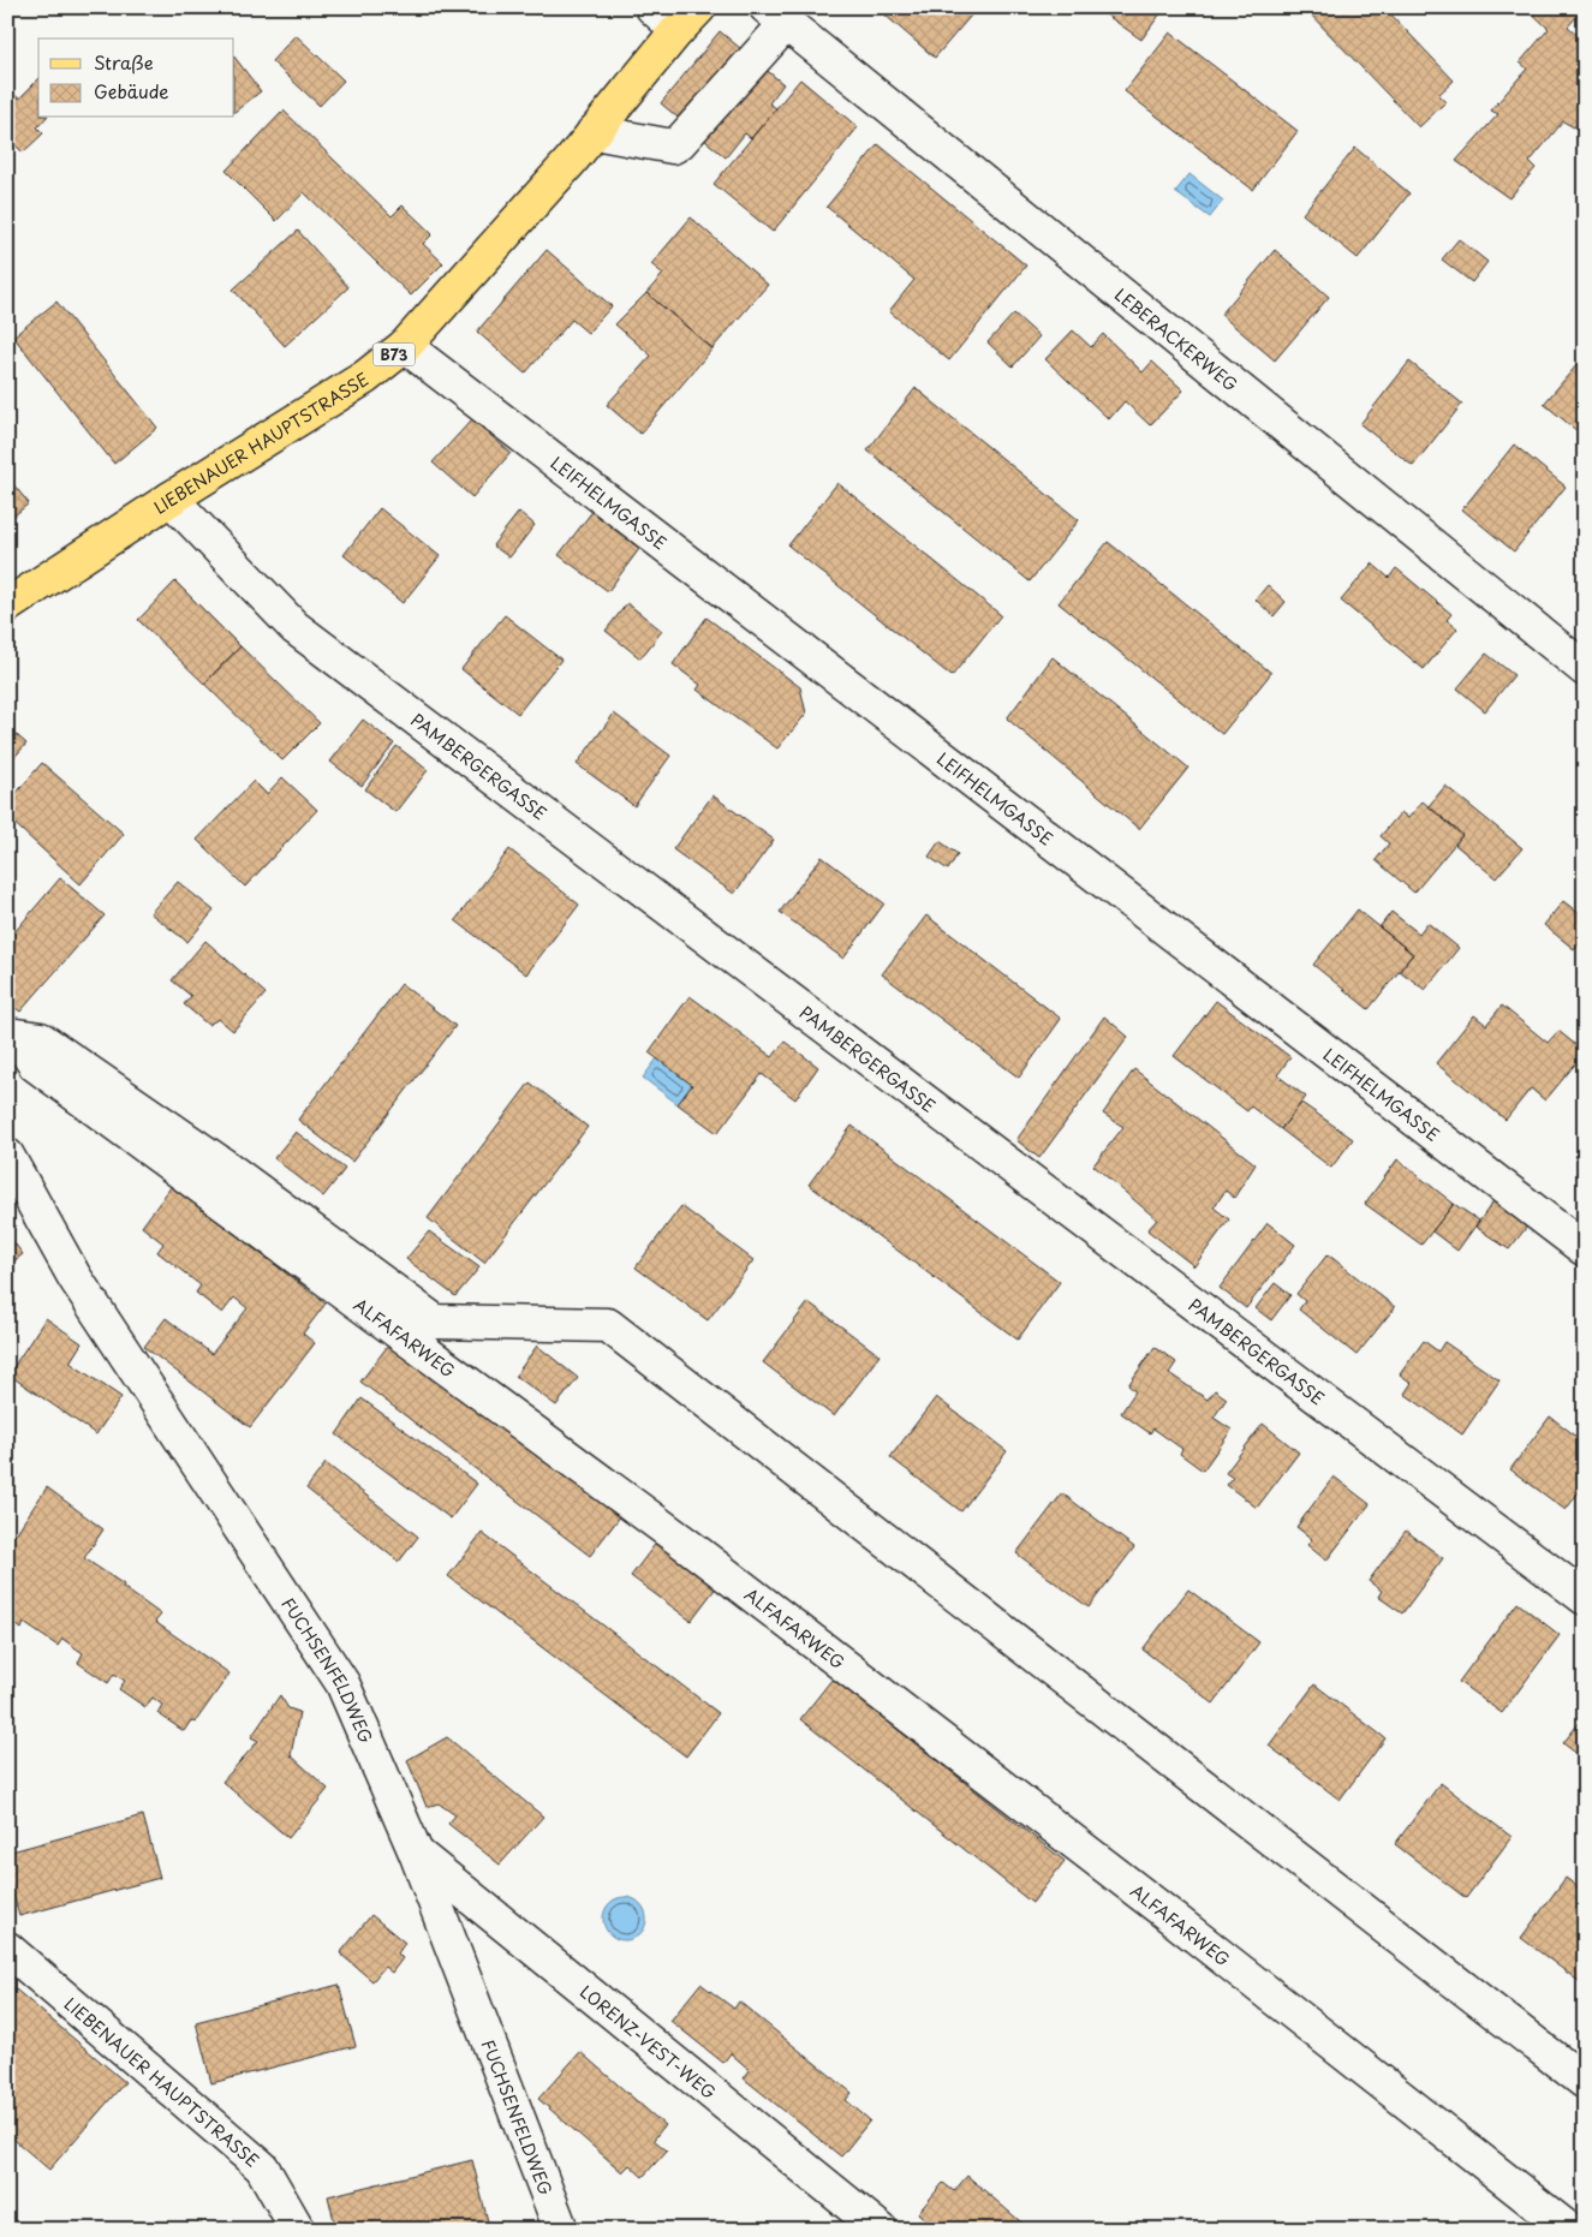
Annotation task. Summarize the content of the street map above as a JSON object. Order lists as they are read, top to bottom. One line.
{"streets":{"main road":["B73","LIEBENAUER HAUPTSTRASSE"],"street":["LEBERACKERWEG","LEIFHELMGASSE","PAMBERGERGASSE","ALFAFARWEG","FUCHSENFELDWEG","LORENZ-VEST-WEG"]},"crossings":[["LIEBENAUER HAUPTSTRASSE","LEIFHELMGASSE"],["LIEBENAUER HAUPTSTRASSE","PAMBERGERGASSE"],["FUCHSENFELDWEG","LORENZ-VEST-WEG"]],"legend":["Straße","Gebäude"]}
